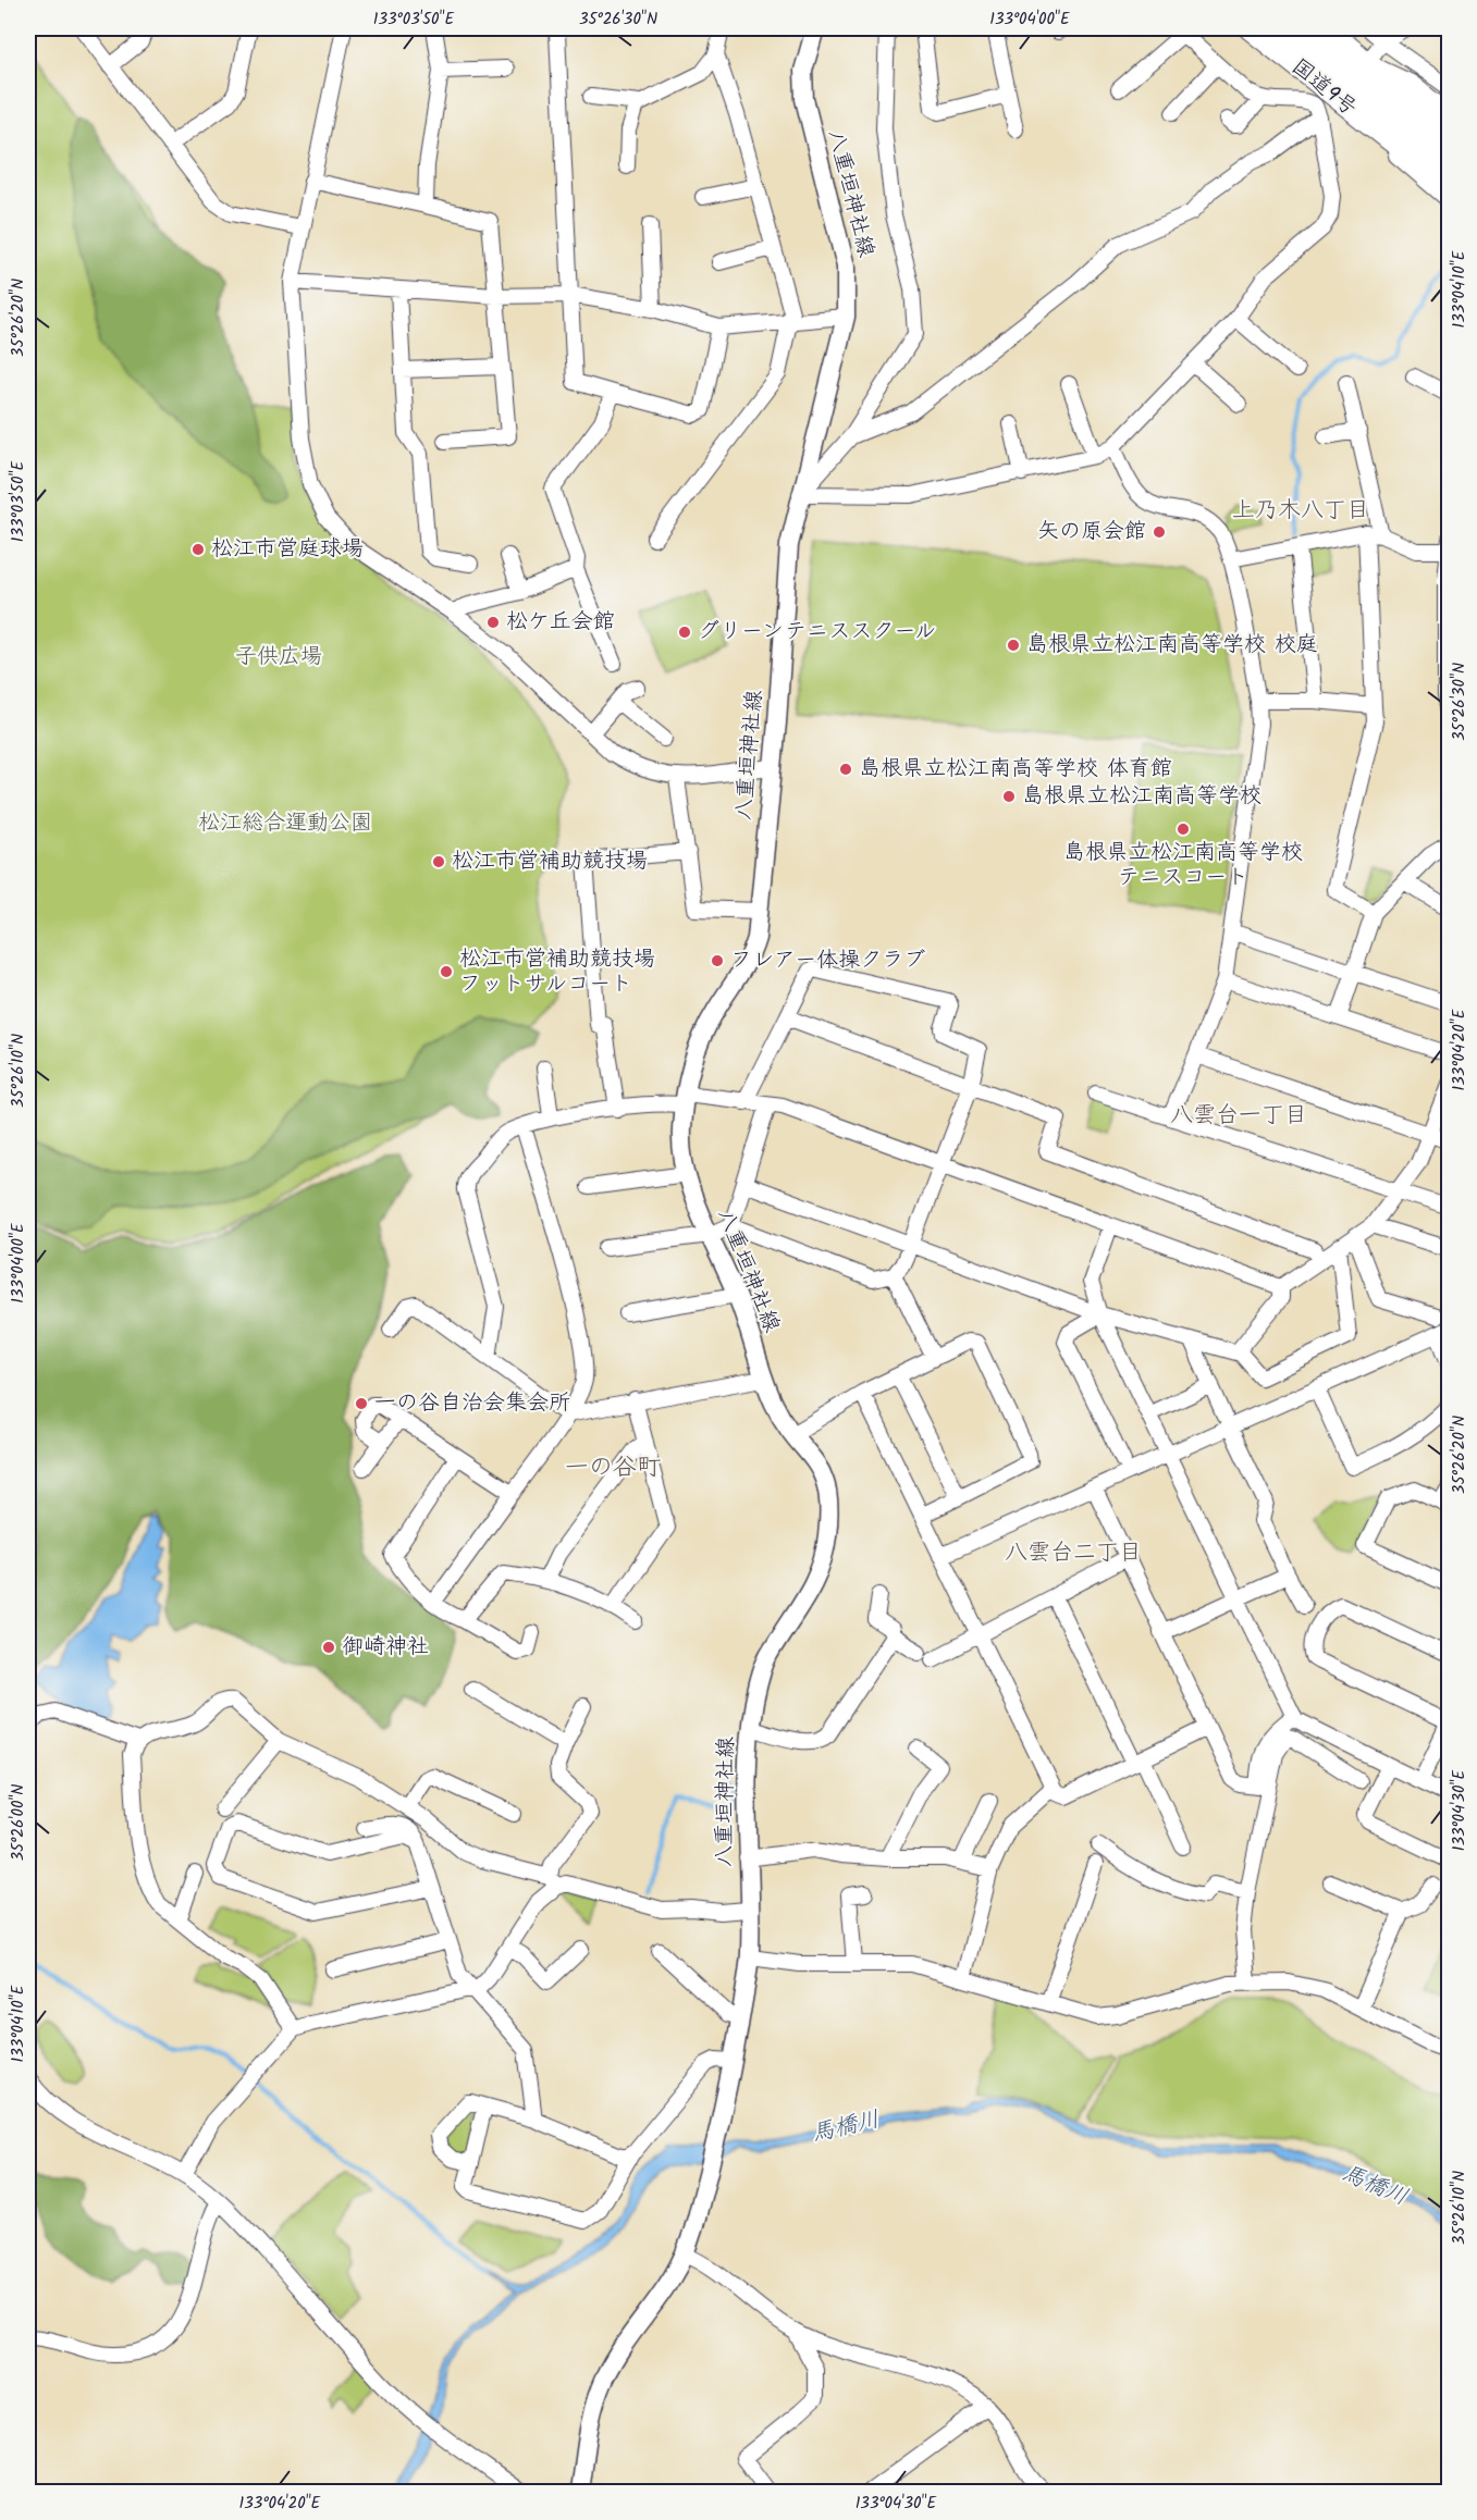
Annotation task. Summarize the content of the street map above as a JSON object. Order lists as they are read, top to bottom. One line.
{"streets":{"highway":["国道9号"],"main road":["八重垣神社線"]},"districts":["上乃木八丁目","八雲台一丁目","一の谷町","八雲台二丁目"],"water":["馬橋川"],"parks":["子供広場","松江総合運動公園"],"places":["矢の原会館","松江市営庭球場","松ケ丘会館","グリーンテニススクール","島根県立松江南高等学校 校庭","島根県立松江南高等学校 体育館","島根県立松江南高等学校","島根県立松江南高等学校 テニスコート","松江市営補助競技場","フレアー体操クラブ","松江市営補助競技場 フットサルコート","一の谷自治会集会所","御崎神社"],"coordinates":["133°03'50\"E","35°26'30\"N","133°04'00\"E","133°04'10\"E","35°26'20\"N","133°04'20\"E","35°26'10\"N","133°04'30\"E","35°26'00\"N"]}
